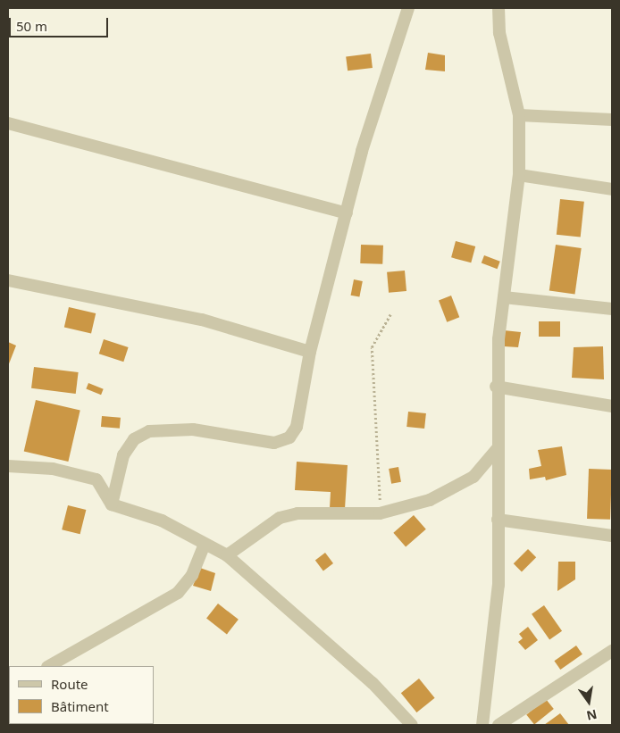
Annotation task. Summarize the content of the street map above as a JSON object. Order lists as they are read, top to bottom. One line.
{"legend":["Route","Bâtiment"],"scale_bar":"50 m","north":"bottom"}
